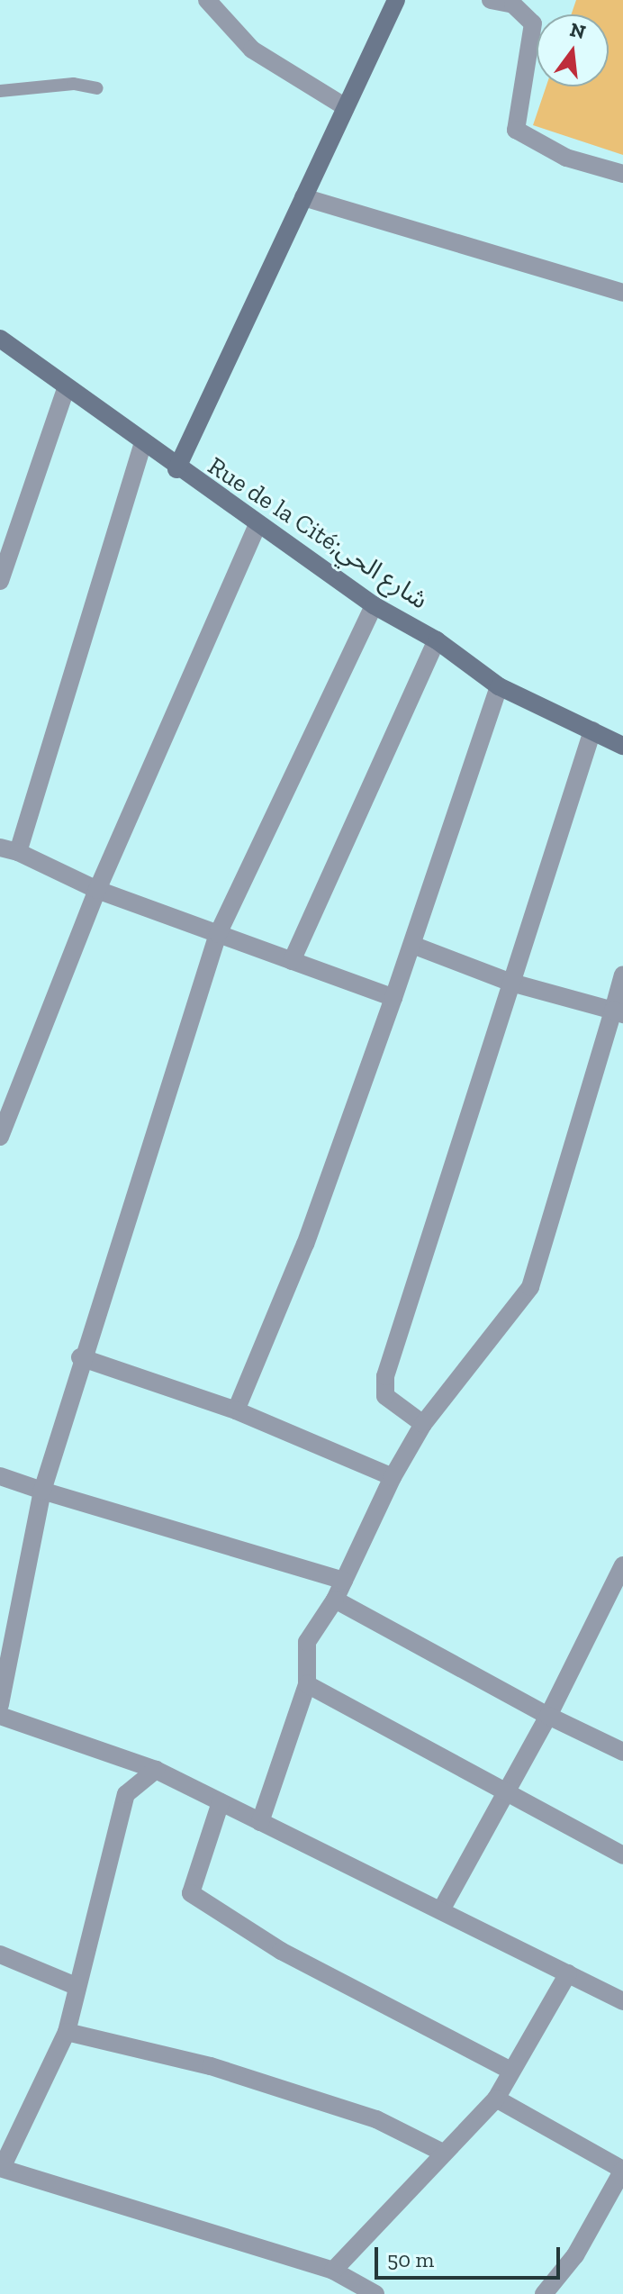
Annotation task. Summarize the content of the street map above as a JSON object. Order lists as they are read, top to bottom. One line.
{"streets":{"street":["Rue de la Cité;شارع الحي"]},"scale_bar":"50 m","north":"top"}
